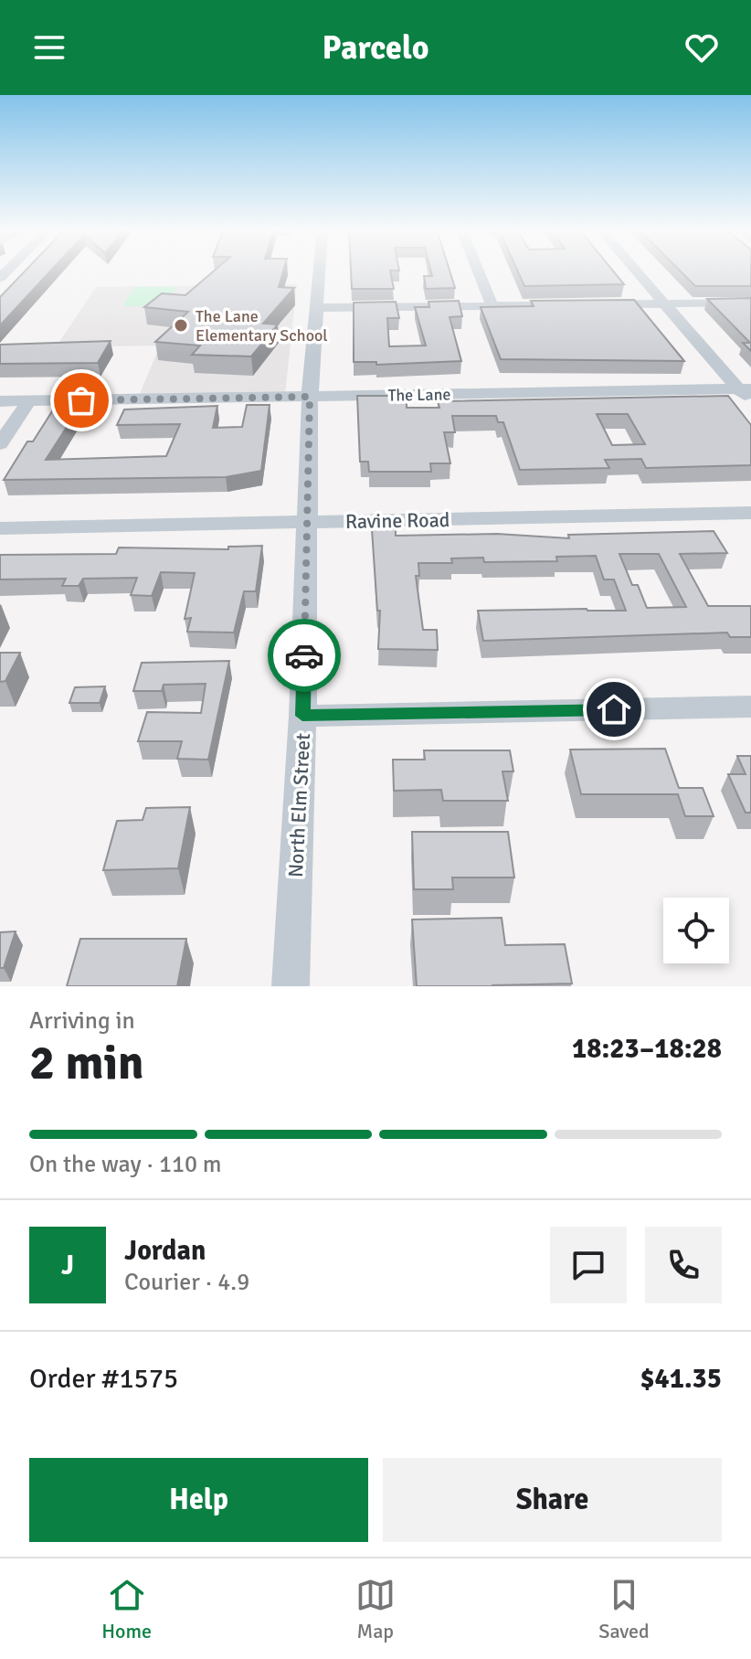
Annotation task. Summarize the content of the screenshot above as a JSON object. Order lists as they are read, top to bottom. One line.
{"streets":{"street":["The Lane","Ravine Road","North Elm Street"]},"crossings":[["The Lane","North Elm Street"],["Ravine Road","North Elm Street"]],"places":["The Lane Elementary School"],"page":{"header":"Parcelo","heading":["2 min","Arriving in","18:23–18:28"],"panel":["Jordan","Courier · 4.9","Order #1575","$41.35"],"bar":"On the way · 110 m","round":"J","buttons":["Help","Share"],"tabs":["Home","Map","Saved"]}}
